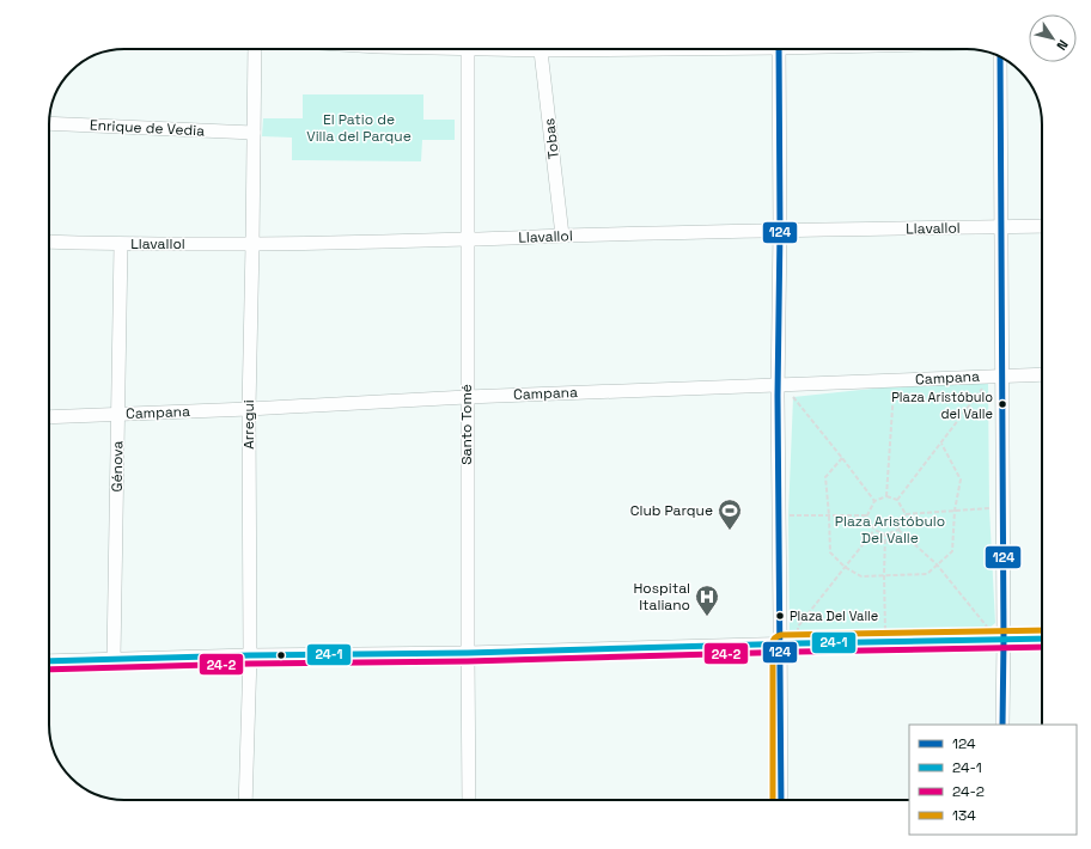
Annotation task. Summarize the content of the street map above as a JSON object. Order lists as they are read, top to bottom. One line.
{"streets":{"street":["Enrique de Vedia","Tobas","Llavallol","Campana","Arregui","Santo Tomé","Génova"]},"crossings":[["Enrique de Vedia","Arregui"],["Tobas","Llavallol"],["Llavallol","Arregui"],["Llavallol","Santo Tomé"],["Llavallol","Génova"],["Campana","Arregui"],["Campana","Santo Tomé"],["Campana","Génova"]],"parks":["El Patio de Villa del Parque","Plaza Aristóbulo Del Valle"],"places":{"other":["Plaza Aristóbulo del Valle","Plaza Del Valle"],"sports":["Club Parque"],"hospital":["Hospital Italiano"]},"lines":["transit line 124","transit line 134","transit line 24-1","transit line 24-2"],"legend":["124","24-1","24-2","134"],"north":"bottom right"}
